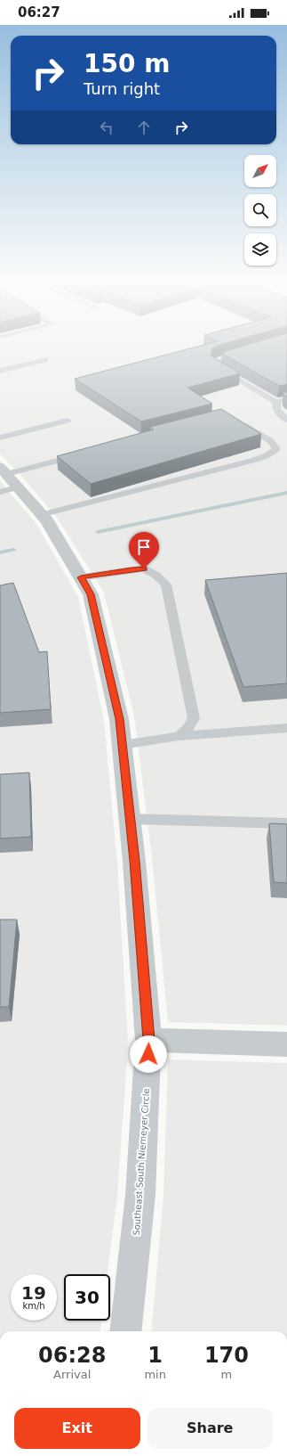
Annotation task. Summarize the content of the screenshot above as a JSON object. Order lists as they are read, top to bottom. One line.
{"streets":{"street":["Southeast South Niemeyer Circle"]},"north":"top right","page":{"status":"06:27","turn":["150 m","Turn right"],"speed":"19 km/h","limit":"30","eta":["06:28","Arrival","1","min","170","m"],"buttons":["Exit","Share"]}}
